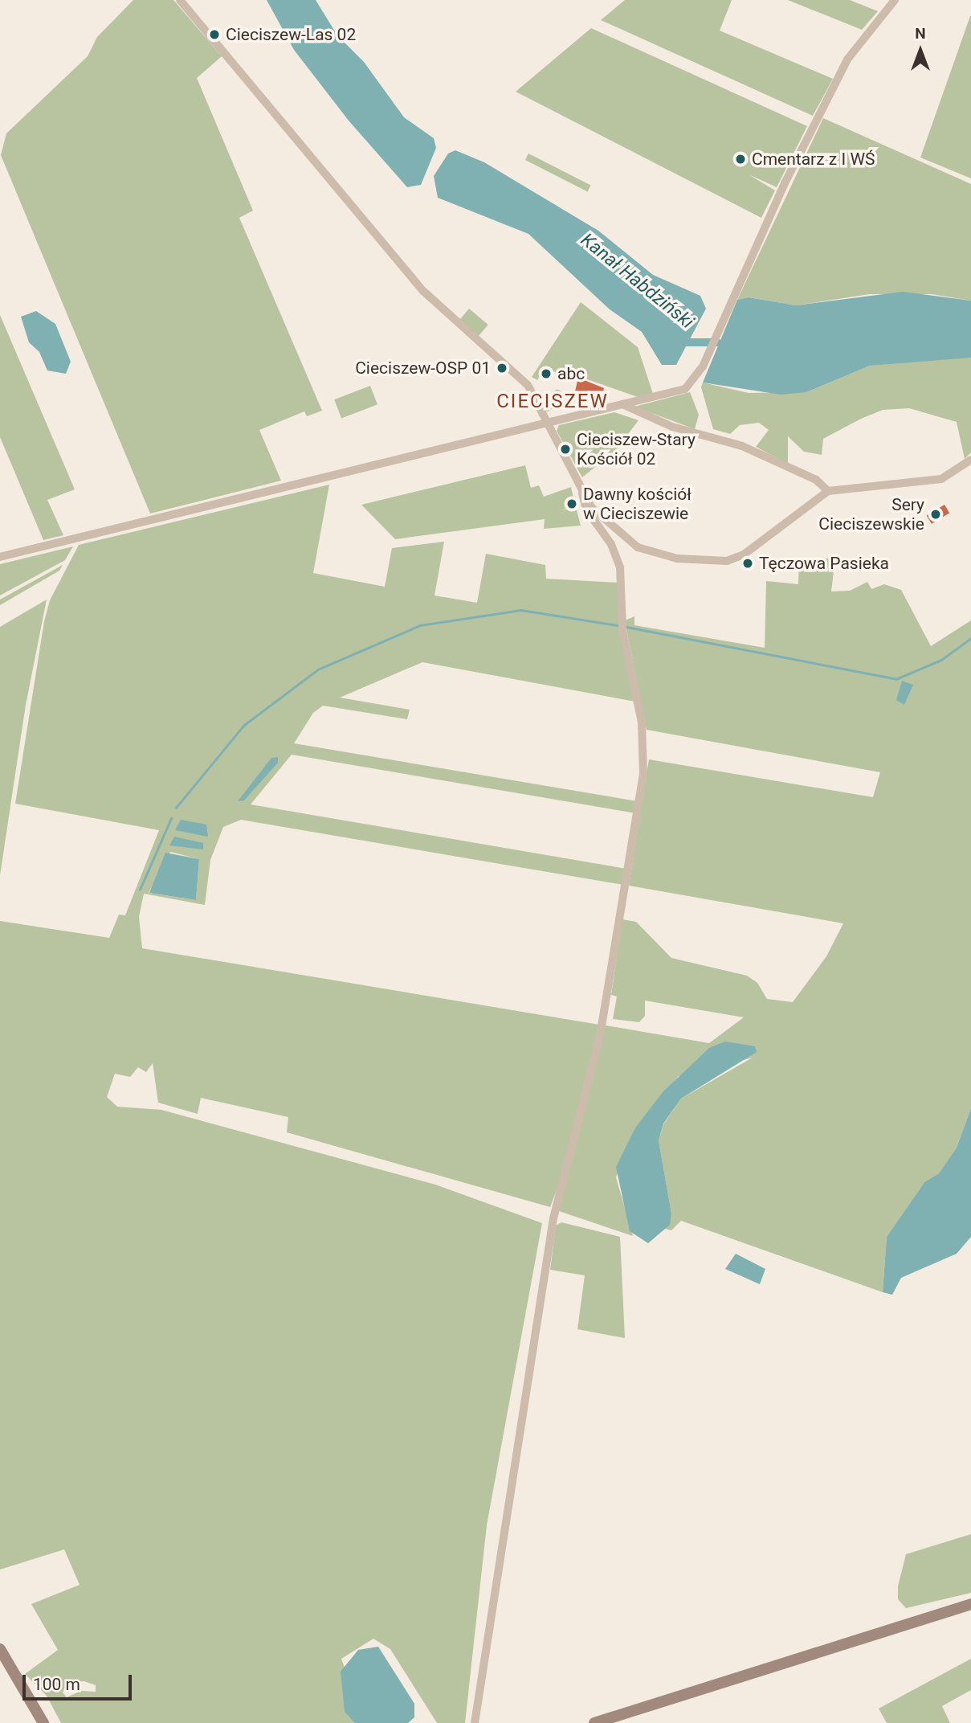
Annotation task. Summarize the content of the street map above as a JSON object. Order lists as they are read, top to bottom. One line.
{"districts":["CIECISZEW"],"water":["Kanał Habdziński"],"places":["Cieciszew-Las 02","Cmentarz z I WŚ","Cieciszew-OSP 01","abc","Cieciszew-Stary Kościół 02","Dawny kościół w Cieciszewie","Sery Cieciszewskie","Tęczowa Pasieka"],"scale_bar":"100 m","north":"top"}
